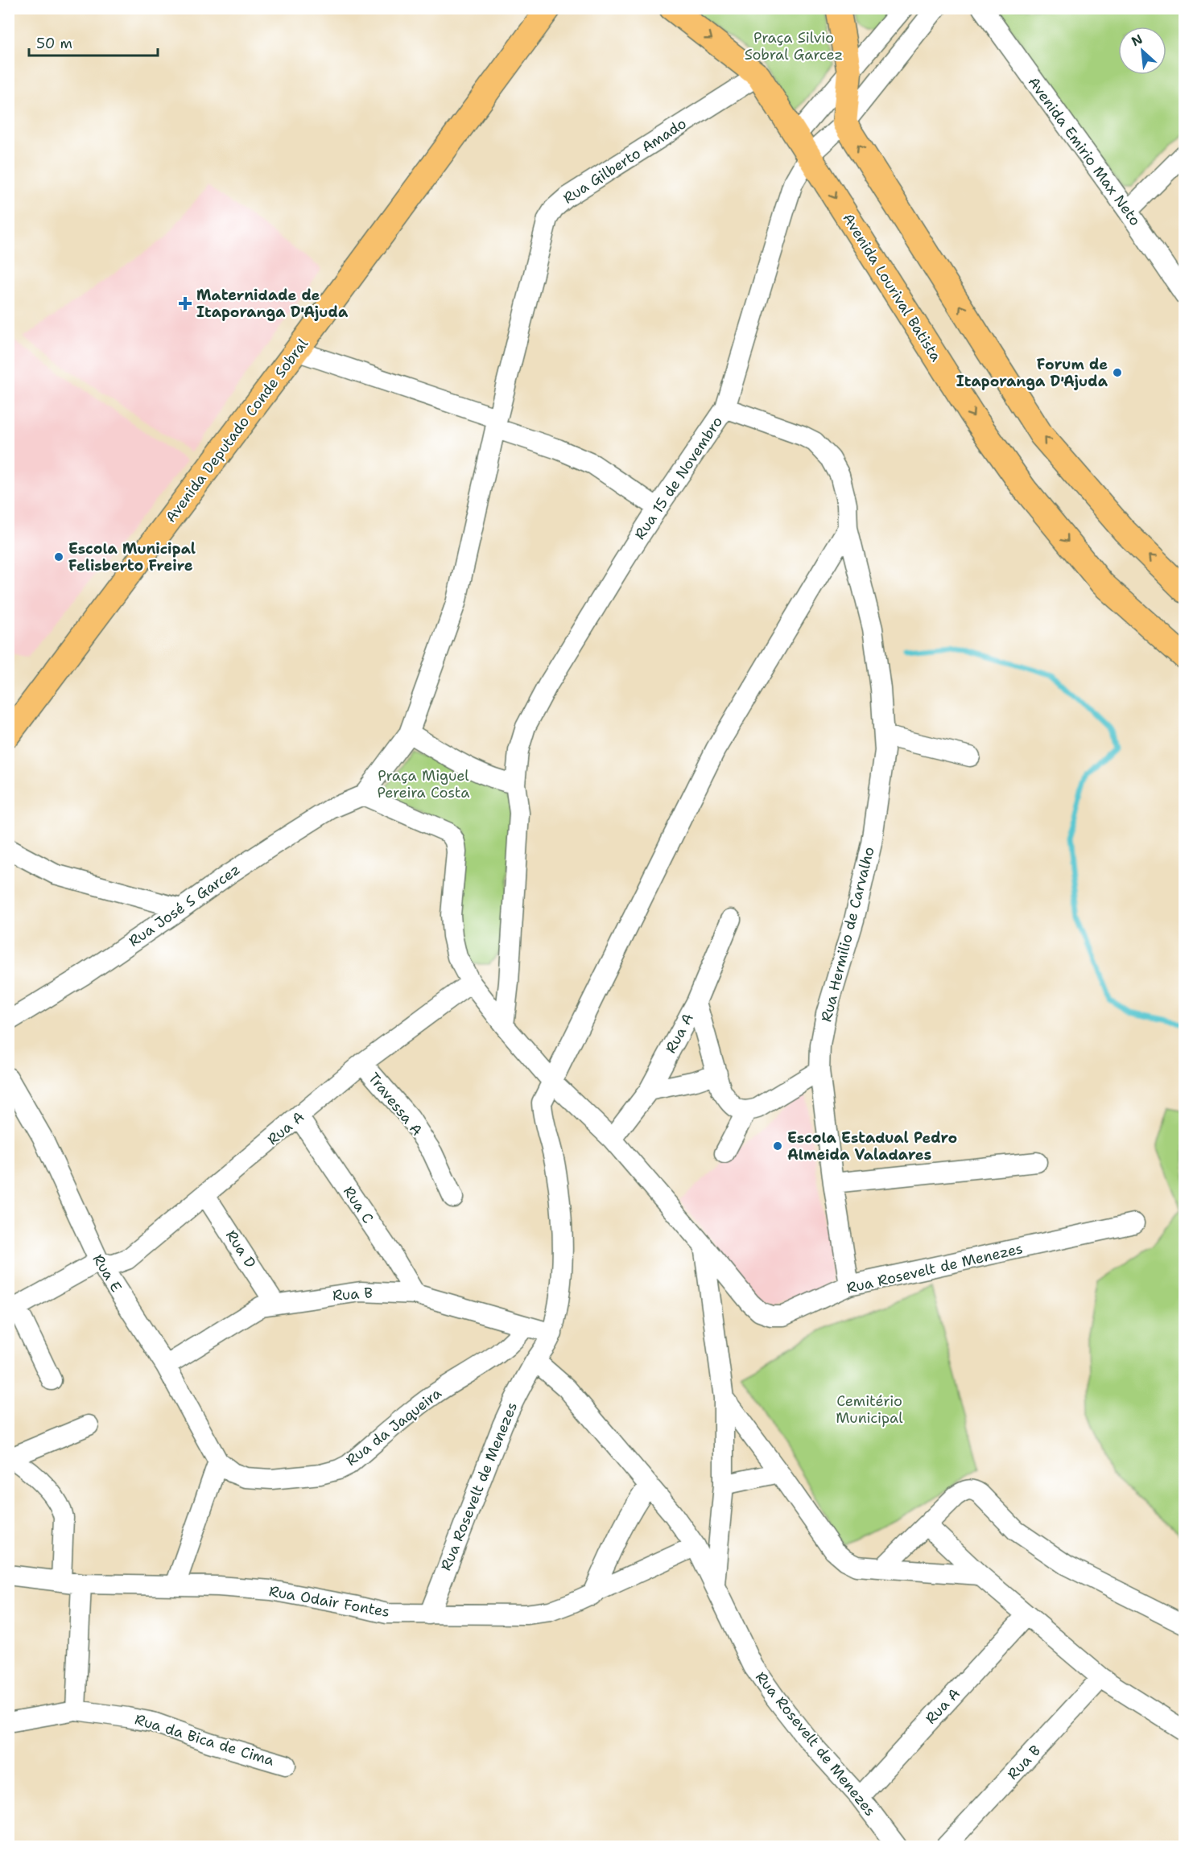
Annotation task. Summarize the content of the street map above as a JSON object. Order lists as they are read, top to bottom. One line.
{"streets":{"main road":["Avenida Lourival Batista","Avenida Deputado Conde Sobral"],"street":["Avenida Emirio Max Neto","Rua Gilberto Amado","Rua 15 de Novembro","Rua José S Garcez","Rua Hermilio de Carvalho","Rua A","Travessa A","Rua C","Rua D","Rua Rosevelt de Menezes","Rua E","Rua B","Rua da Jaqueira","Rua Odair Fontes","Rua da Bica de Cima"]},"crossings":[["Avenida Lourival Batista","Rua 15 de Novembro"],["Rua 15 de Novembro","Rua Hermilio de Carvalho"],["Rua Hermilio de Carvalho","Rua Rosevelt de Menezes"],["Rua A","Travessa A"],["Rua A","Rua C"],["Rua A","Rua D"],["Rua A","Rua Rosevelt de Menezes"],["Rua A","Rua E"],["Rua C","Rua B"],["Rua D","Rua B"],["Rua Rosevelt de Menezes","Rua B"],["Rua Rosevelt de Menezes","Rua Odair Fontes"],["Rua E","Rua B"],["Rua E","Rua da Jaqueira"],["Rua B","Rua da Jaqueira"]],"parks":["Praça Silvio Sobral Garcez","Praça Miguel Pereira Costa","Cemitério Municipal"],"places":{"health":["Maternidade de Itaporanga D'Ajuda"],"other":["Forum de Itaporanga D'Ajuda","Escola Municipal Felisberto Freire","Escola Estadual Pedro Almeida Valadares"]},"scale_bar":"50 m","north":"top left"}
